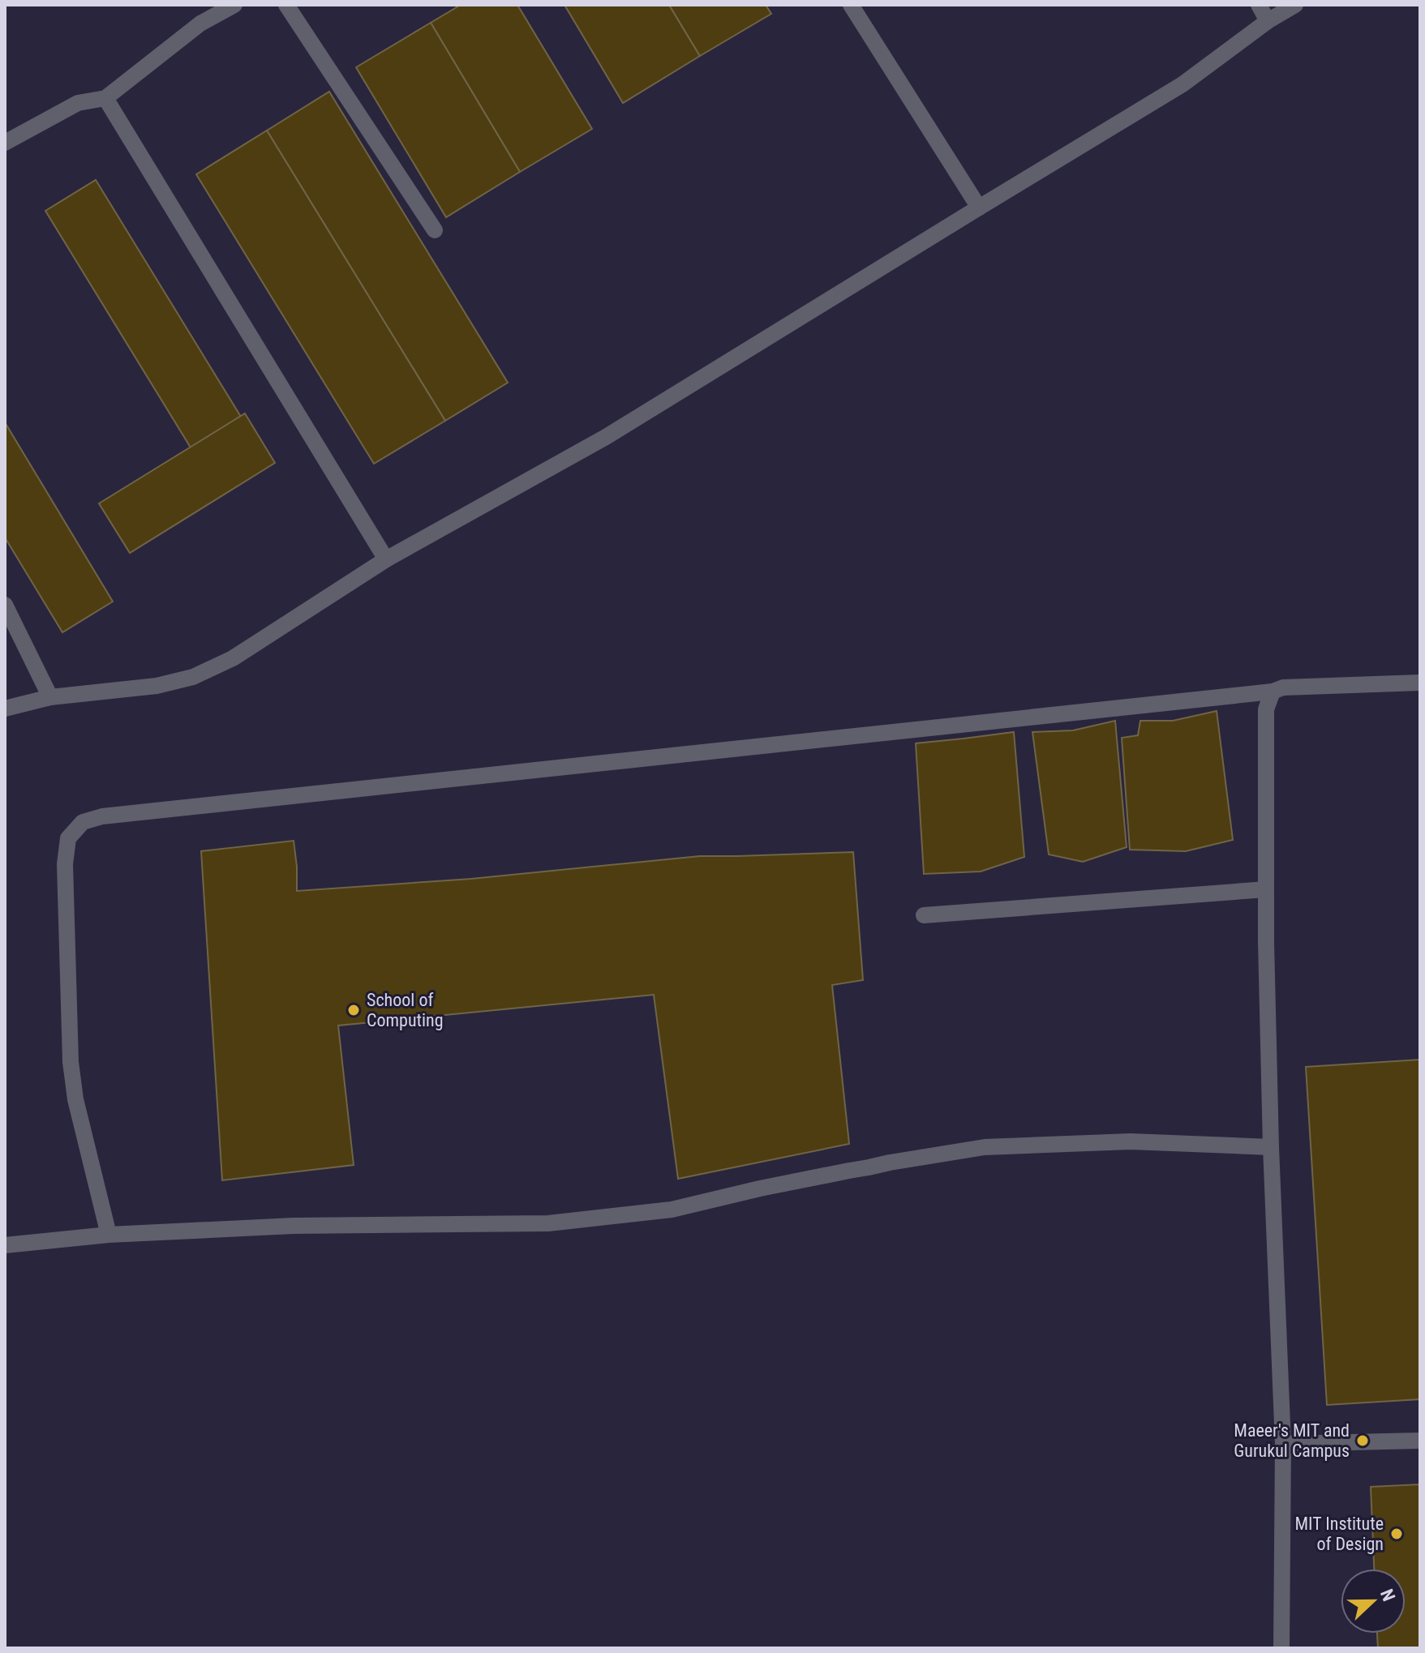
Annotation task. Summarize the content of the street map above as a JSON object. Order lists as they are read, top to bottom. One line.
{"places":["School of Computing","Maeer's MIT and Gurukul Campus","MIT Institute of Design"],"north":"right"}
